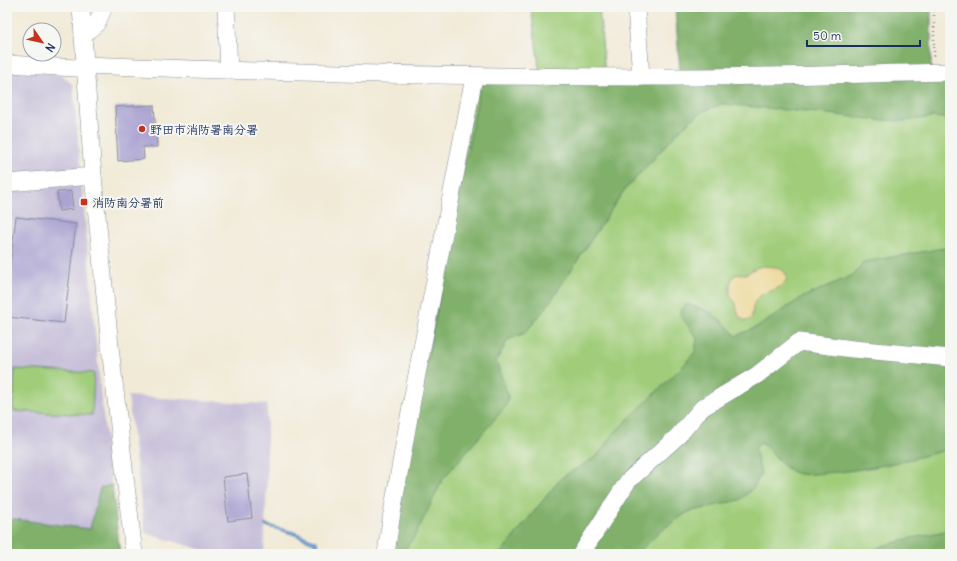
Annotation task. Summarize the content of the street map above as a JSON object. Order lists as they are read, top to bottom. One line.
{"places":{"other":["野田市消防署南分署"],"transit":["消防南分署前"]},"scale_bar":"50 m","north":"bottom right"}
